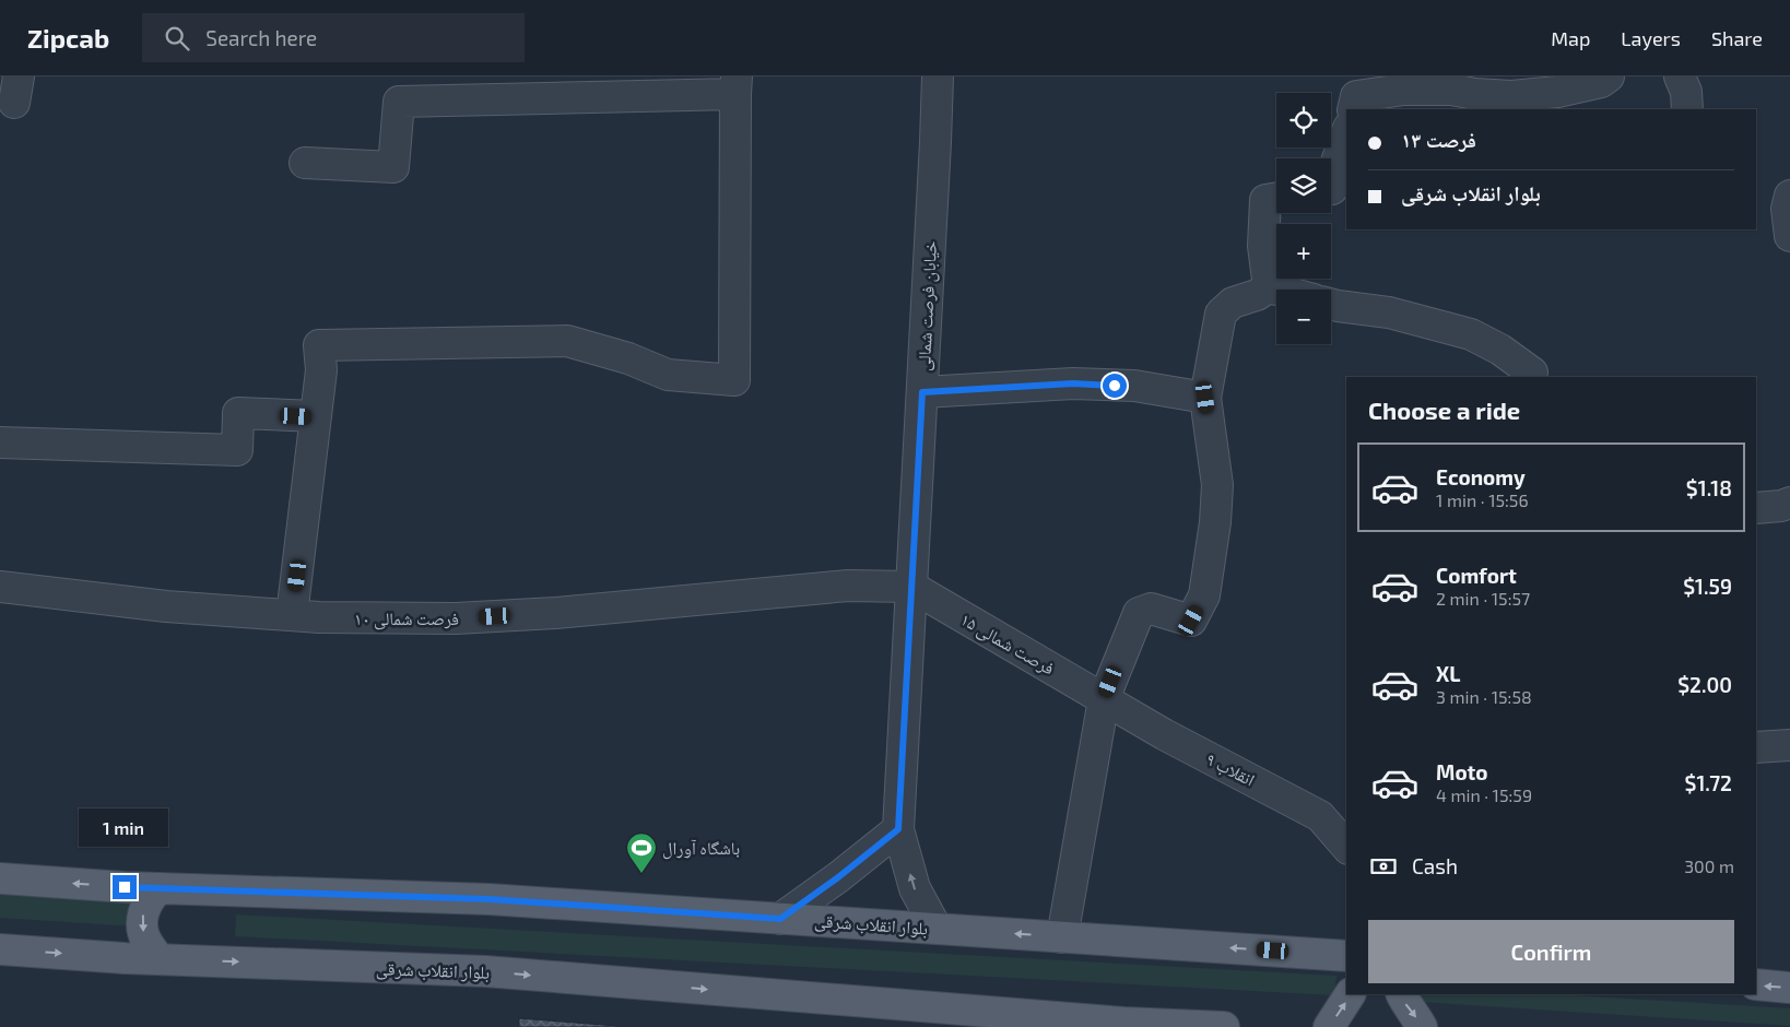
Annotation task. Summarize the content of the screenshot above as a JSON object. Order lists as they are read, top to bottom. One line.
{"streets":{"main road":["بلوار انقلاب شرقی"],"street":["خیابان فرصت شمالی","فرصت شمالی ۱۰","فرصت شمالی ۱۵","انقلاب ۹"]},"crossings":[["خیابان فرصت شمالی","فرصت شمالی ۱۰"],["خیابان فرصت شمالی","فرصت شمالی ۱۵"],["خیابان فرصت شمالی","بلوار انقلاب شرقی"],["فرصت شمالی ۱۰","فرصت شمالی ۱۵"],["فرصت شمالی ۱۵","انقلاب ۹"]],"places":{"sports":["باشگاه آورال"]},"page":{"header":"Zipcab","search":"Search here","nav":["Map","Layers","Share"],"map_buttons":["+","−"],"banner":["فرصت ۱۳","بلوار انقلاب شرقی"],"heading":"Choose a ride","list":[{"name":"Economy","note":"1 min · 15:56","value":"$1.18"},{"name":"Comfort","note":"2 min · 15:57","value":"$1.59"},{"name":"XL","note":"3 min · 15:58","value":"$2.00"},{"name":"Moto","note":"4 min · 15:59","value":"$1.72"}],"bubble":"1 min","pay":["Cash","300 m"],"buttons":"Confirm"}}
